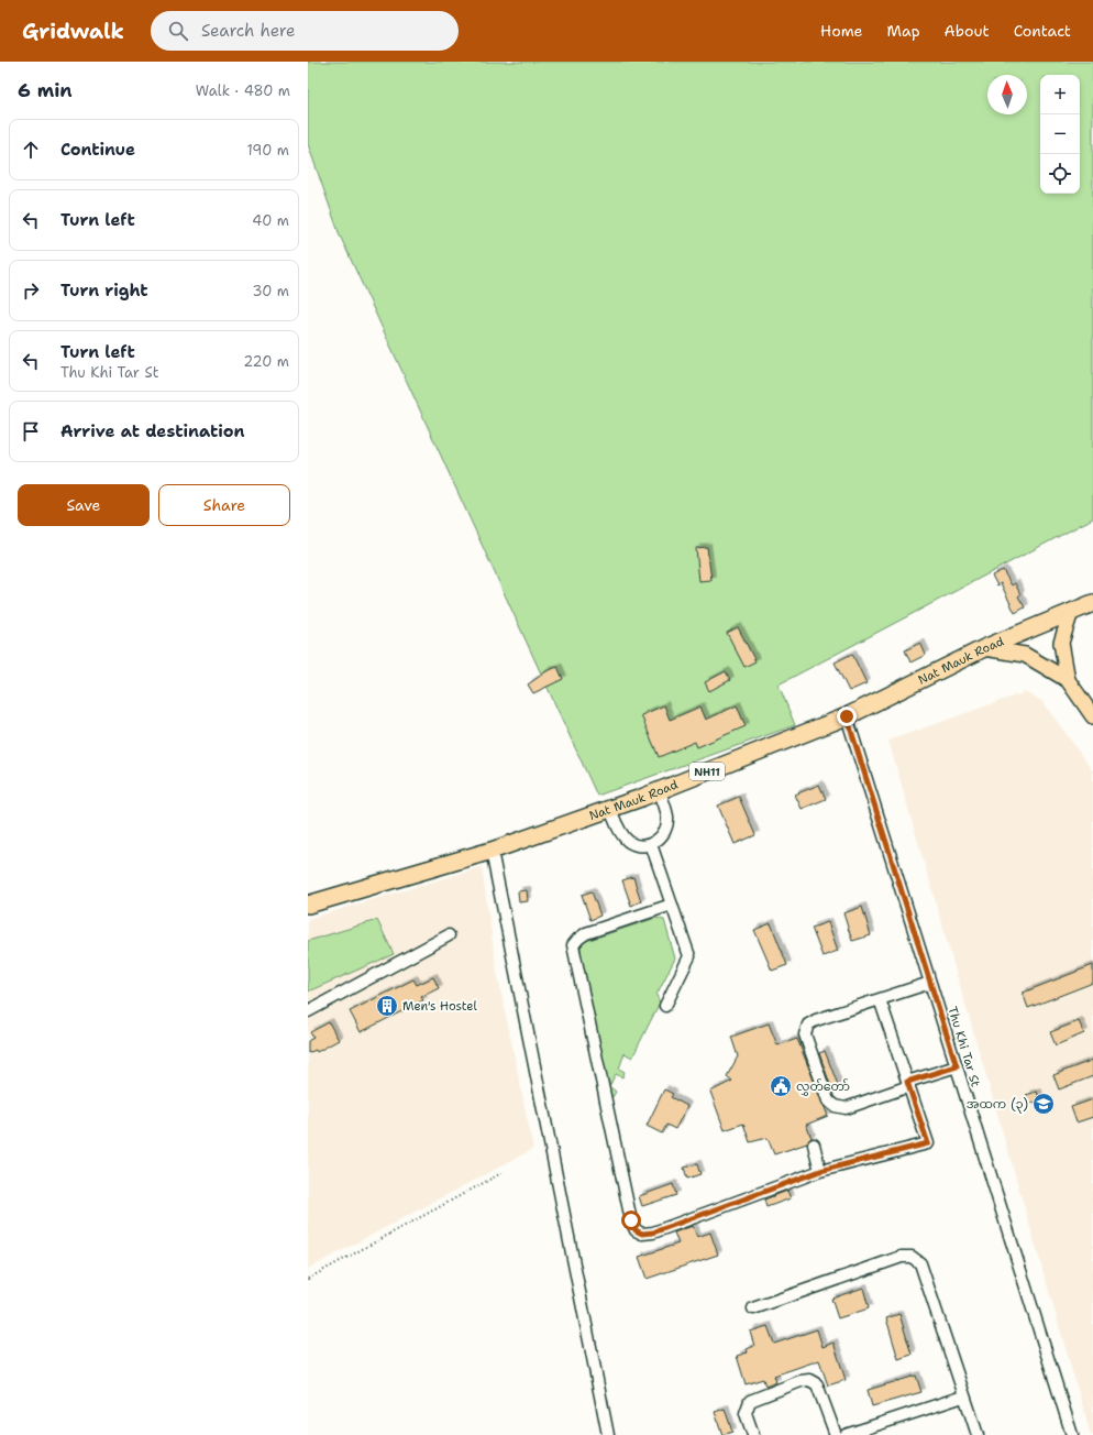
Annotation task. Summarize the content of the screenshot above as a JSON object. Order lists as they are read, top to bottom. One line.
{"streets":{"highway":["Nat Mauk Road","NH11"],"street":["Thu Khi Tar St"]},"crossings":[["Nat Mauk Road","Thu Khi Tar St"]],"places":{"building":["Men's Hostel"],"public building":["လွှတ်တော်"],"school or university":["အထက (၃)"]},"north":"top","page":{"header":"Gridwalk","search":"Search here","nav":["Home","Map","About","Contact"],"heading":["6 min","Walk · 480 m"],"map_buttons":["+","−"],"list":[["Continue","190 m"],["Turn left","40 m"],["Turn right","30 m"],["Turn left","Thu Khi Tar St","220 m"],"Arrive at destination"],"buttons":["Save","Share"]}}
